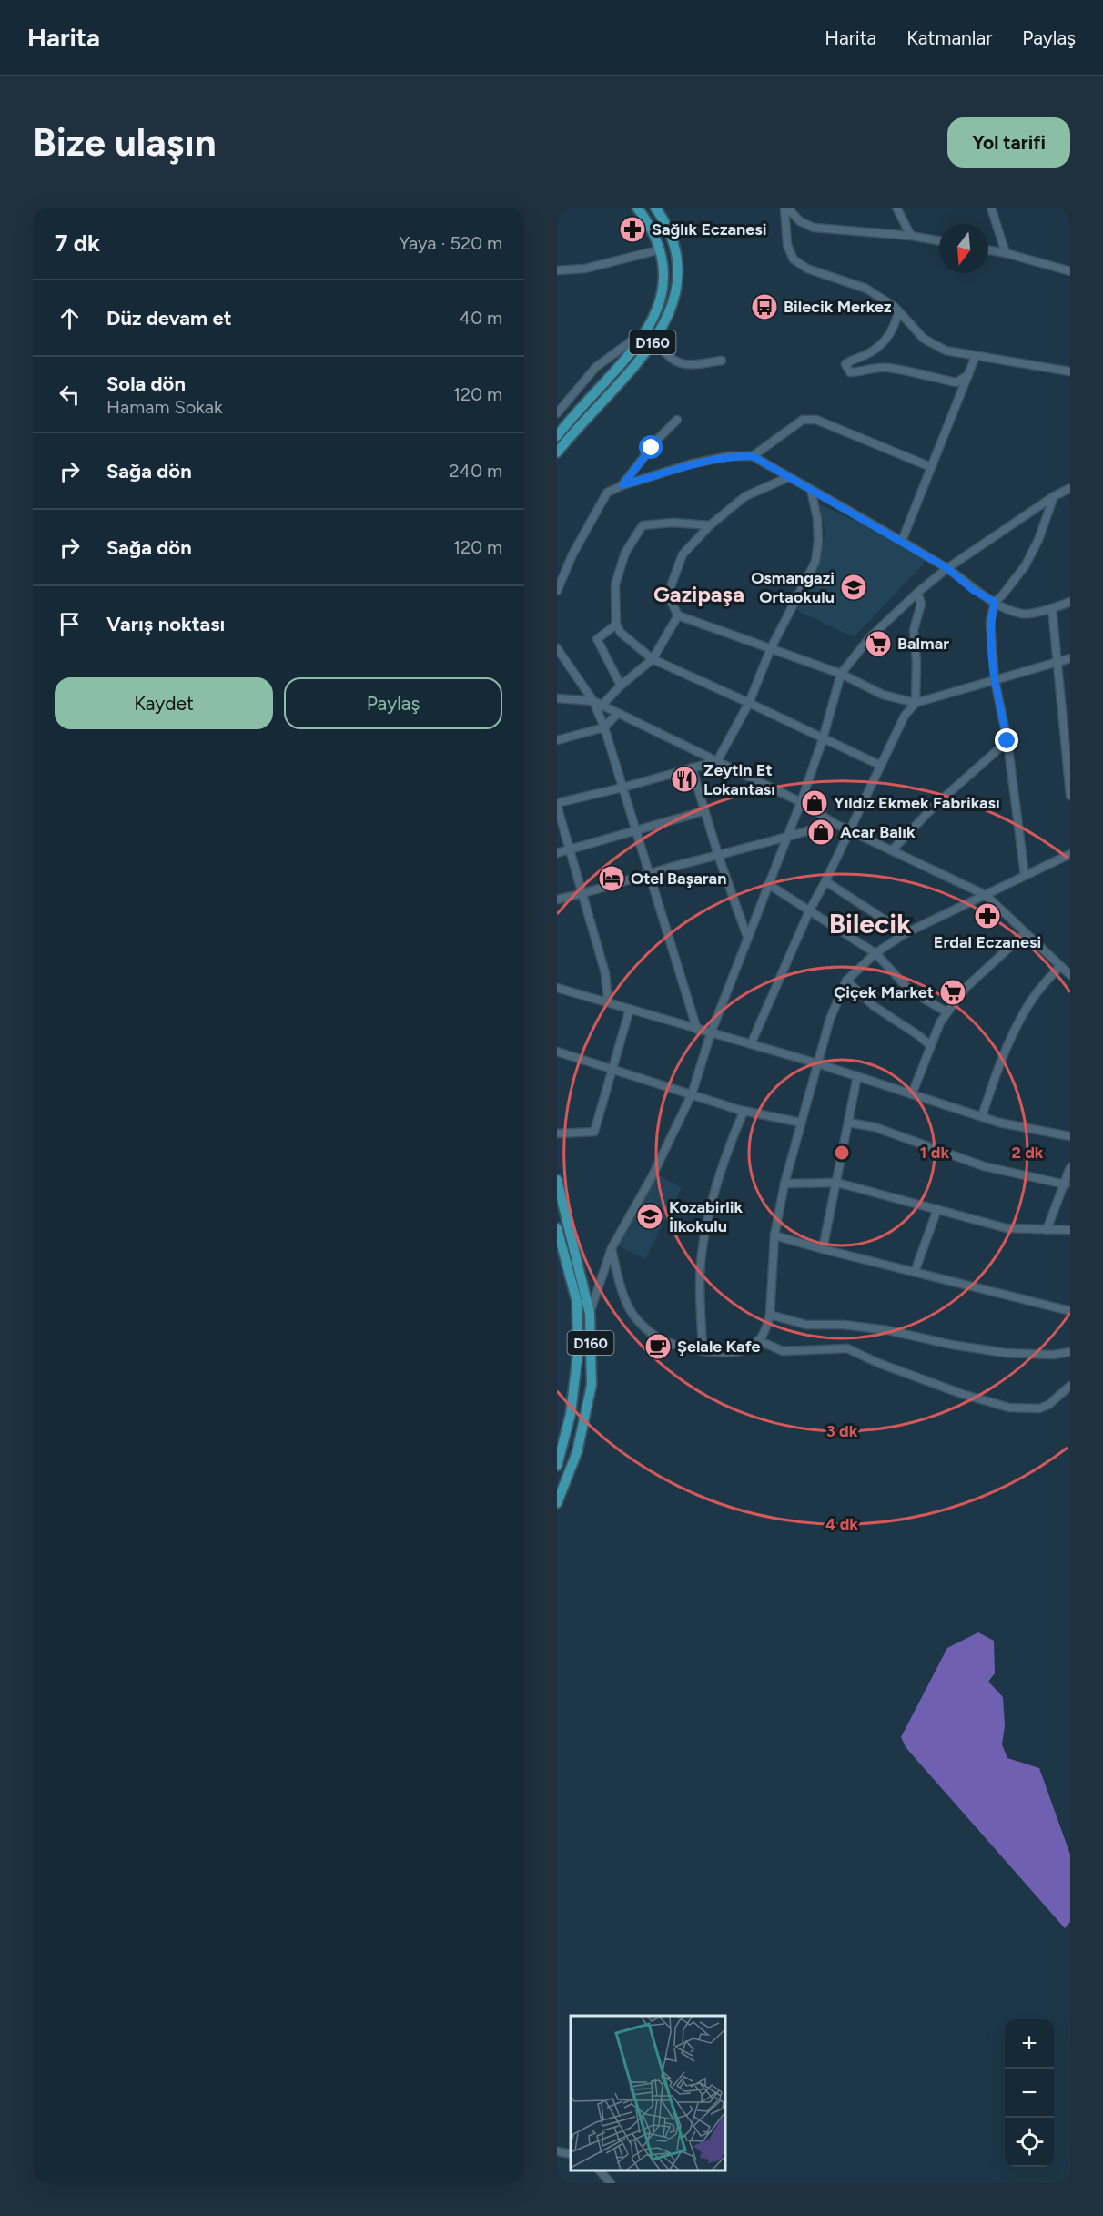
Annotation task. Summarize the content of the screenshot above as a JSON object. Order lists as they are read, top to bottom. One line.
{"streets":{"main road":["D160"]},"districts":["Gazipaşa","Bilecik"],"places":{"pharmacy":["Sağlık Eczanesi","Erdal Eczanesi"],"bus stop":["Bilecik Merkez"],"school or university":["Osmangazi Ortaokulu","Kozabirlik İlkokulu"],"supermarket":["Balmar","Çiçek Market"],"restaurant":["Zeytin Et Lokantası"],"shop":["Yıldız Ekmek Fabrikası","Acar Balık"],"hotel":["Otel Başaran"],"cafe":["Şelale Kafe"]},"north":"bottom","page":{"header":"Harita","nav":["Harita","Katmanlar","Paylaş"],"buttons":["Yol tarifi",["Kaydet","Paylaş"]],"title":"Bize ulaşın","heading":["7 dk","Yaya · 520 m"],"list":[["Düz devam et","40 m"],["Sola dön","Hamam Sokak","120 m"],["Sağa dön","240 m"],["Sağa dön","120 m"],"Varış noktası"],"map_buttons":["+","−"]},"rings":["1 dk","2 dk","3 dk","4 dk"]}
